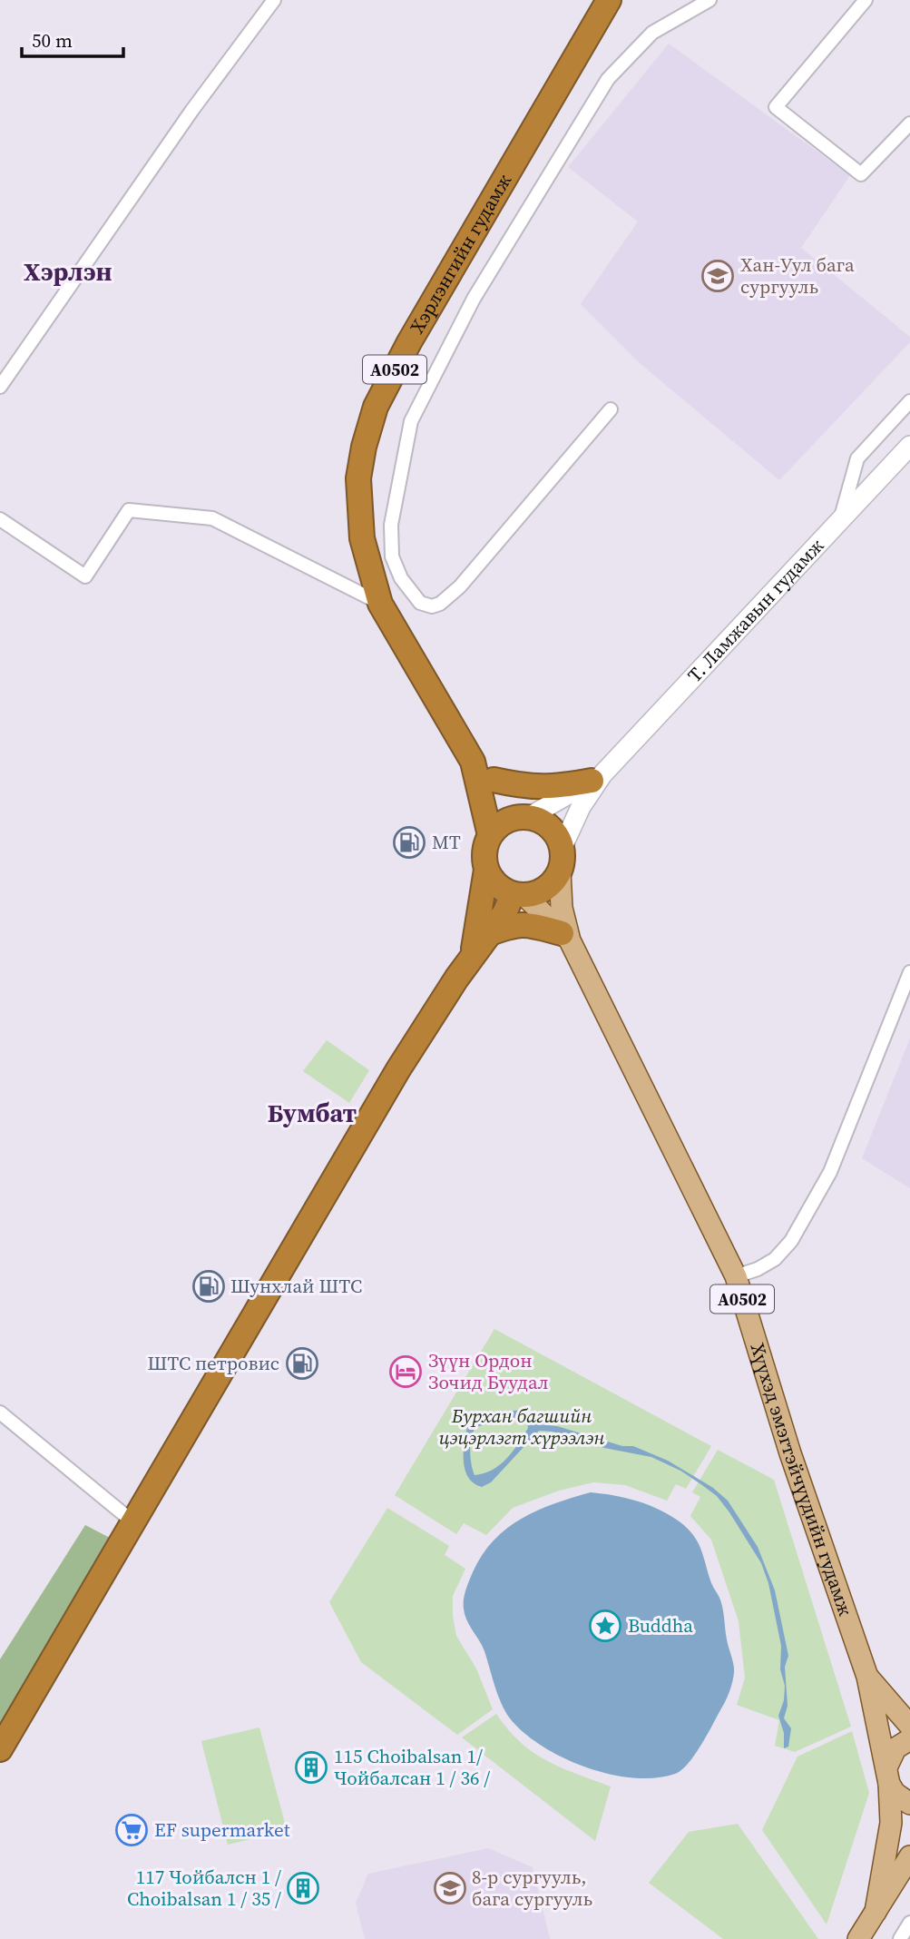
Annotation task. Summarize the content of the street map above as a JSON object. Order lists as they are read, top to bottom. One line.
{"streets":{"highway":["Хэрлэнгийн гудамж","A0502"],"main road":["Хүүхэд эмэгтэйчүүдийн гудамж"],"street":["Т. Ламжавын гудамж"]},"crossings":[["Хэрлэнгийн гудамж","A0502"],["Хэрлэнгийн гудамж","Т. Ламжавын гудамж"],["Хэрлэнгийн гудамж","Хүүхэд эмэгтэйчүүдийн гудамж"],["A0502","Т. Ламжавын гудамж"],["A0502","Хүүхэд эмэгтэйчүүдийн гудамж"],["Т. Ламжавын гудамж","Хүүхэд эмэгтэйчүүдийн гудамж"]],"districts":["Хэрлэн","Бумбат"],"parks":["Бурхан багшийн цэцэрлэгт хүрээлэн"],"places":{"school or university":["Хан-Уул бага сургууль","8-р сургууль, бага сургууль"],"fuel station":["MT","Шунхлай ШТС","ШТС петровис"],"hotel":["Зүүн Ордон Зочид Буудал"],"place":["Buddha"],"building":["115 Choibalsan 1/ Чойбалсан 1 / 36 /","117 Чойбалсн 1 / Choibalsan 1 / 35 /"],"supermarket":["EF supermarket"]},"scale_bar":"50 m"}
